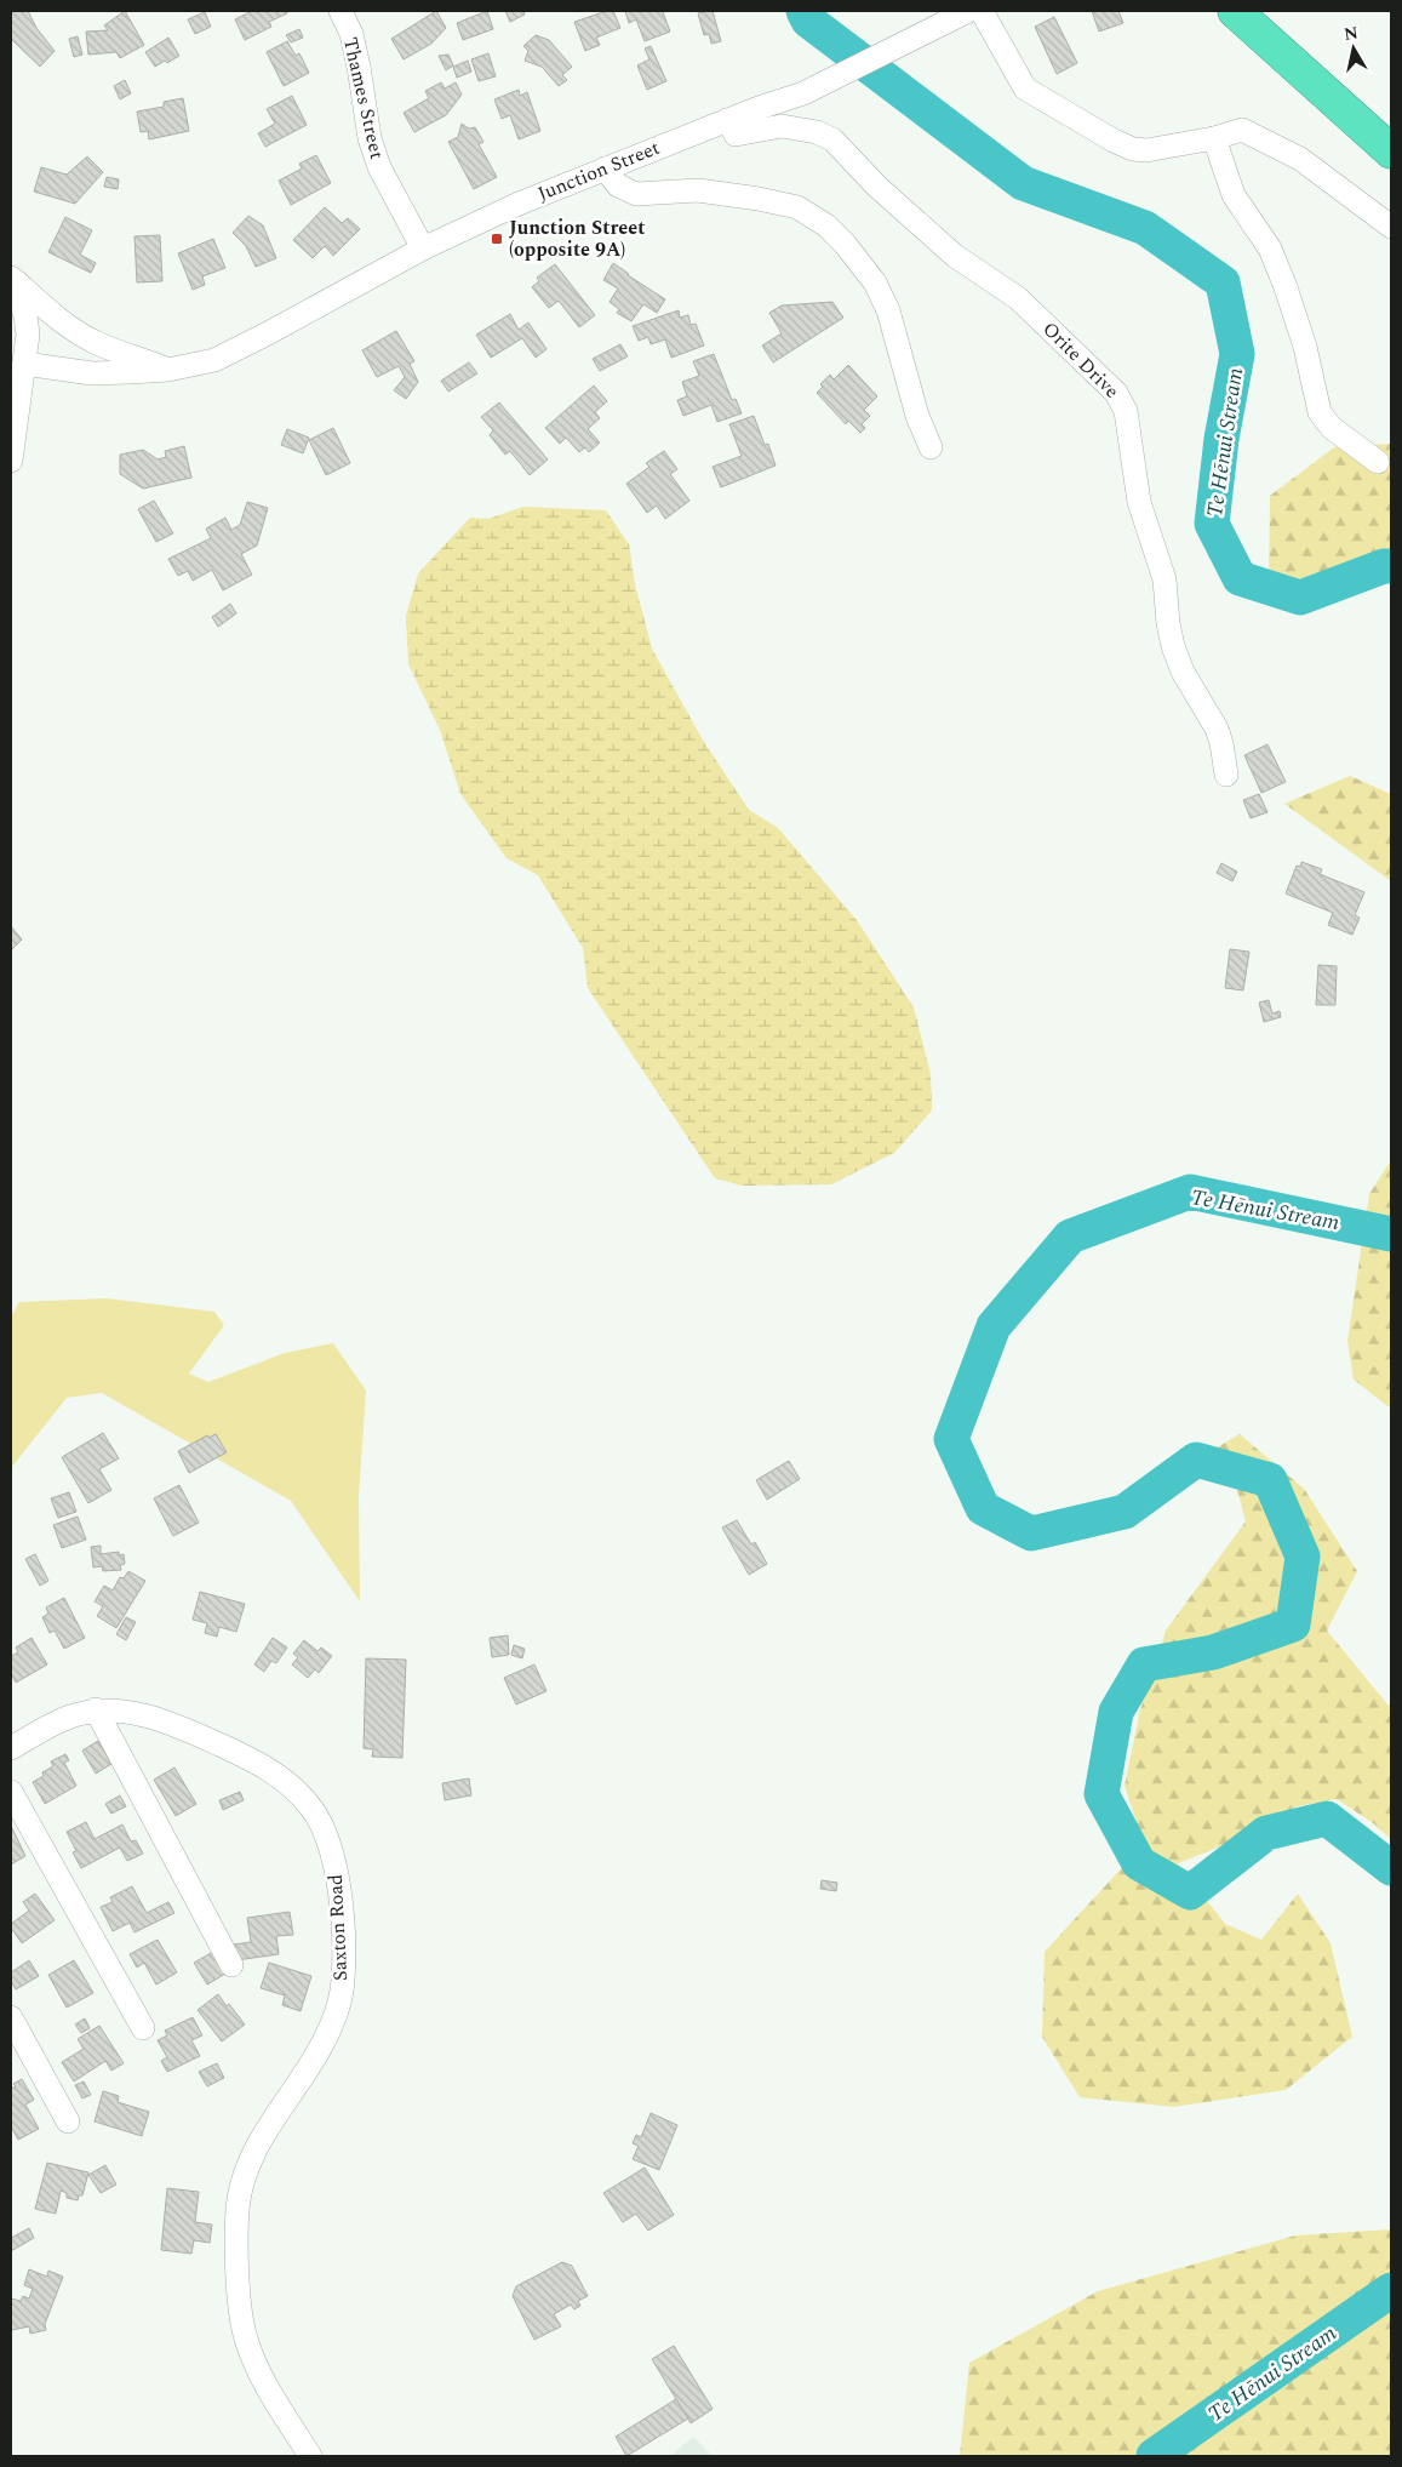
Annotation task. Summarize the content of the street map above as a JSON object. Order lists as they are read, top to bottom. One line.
{"streets":{"street":["Thames Street","Junction Street","Orite Drive","Saxton Road"]},"crossings":[["Thames Street","Junction Street"],["Junction Street","Orite Drive"]],"water":["Te Hēnui Stream"],"places":{"transit":["Junction Street (opposite 9A)"]},"north":"top"}
